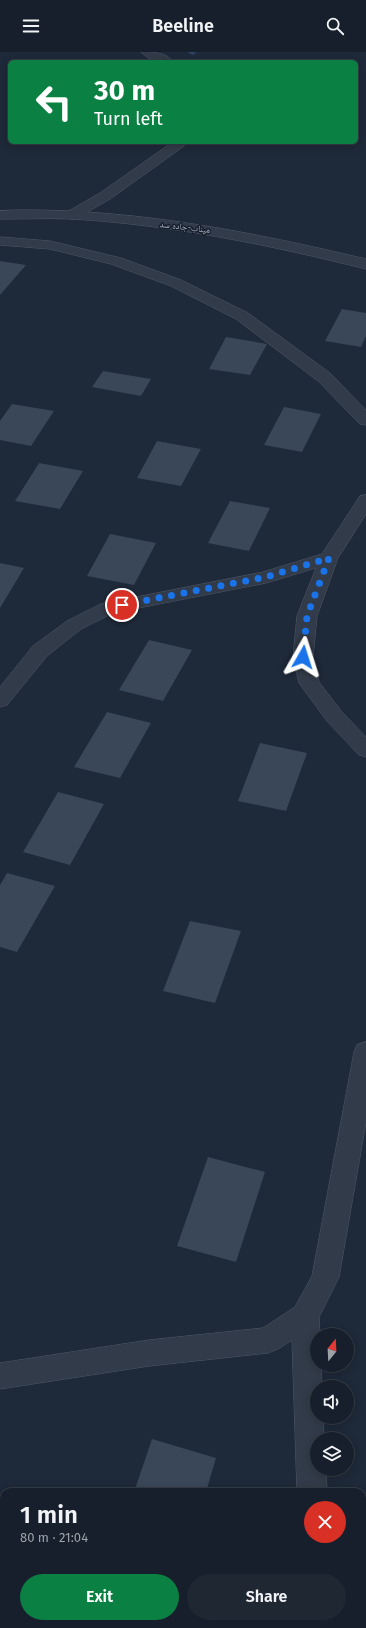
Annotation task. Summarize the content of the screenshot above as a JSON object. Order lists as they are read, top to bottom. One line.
{"streets":{"street":["میناب-جاده سد"]},"north":"top","page":{"header":"Beeline","turn":["30 m","Turn left"],"heading":["1 min","80 m · 21:04"],"buttons":["Exit","Share"]}}
